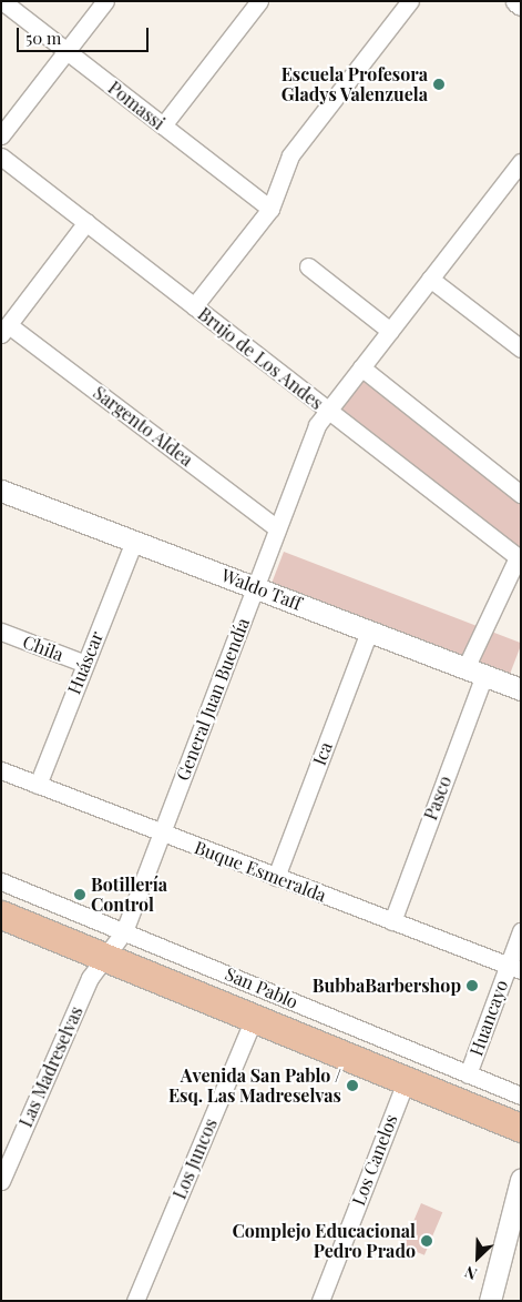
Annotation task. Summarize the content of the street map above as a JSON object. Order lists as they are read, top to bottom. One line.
{"streets":{"main road":["San Pablo"],"street":["Pomassi","Brujo de Los Andes","Sargento Aldea","Waldo Taff","Chila","Huáscar","General Juan Buendía","Ica","Pasco","Buque Esmeralda","Huancayo","Las Madreselvas","Los Juncos","Los Canelos"]},"crossings":[["Brujo de Los Andes","General Juan Buendía"],["Brujo de Los Andes","Pasco"],["Sargento Aldea","General Juan Buendía"],["Waldo Taff","Huáscar"],["Waldo Taff","General Juan Buendía"],["Waldo Taff","Ica"],["Waldo Taff","Pasco"],["Chila","Huáscar"],["Huáscar","Buque Esmeralda"],["General Juan Buendía","Buque Esmeralda"],["General Juan Buendía","San Pablo"],["General Juan Buendía","Las Madreselvas"],["Ica","Buque Esmeralda"],["Pasco","Buque Esmeralda"],["Buque Esmeralda","Huancayo"],["San Pablo","Huancayo"],["San Pablo","Las Madreselvas"],["San Pablo","Los Juncos"],["San Pablo","Los Canelos"]],"places":["Escuela Profesora Gladys Valenzuela","Botillería Control","BubbaBarbershop","Avenida San Pablo / Esq. Las Madreselvas","Complejo Educacional Pedro Prado"],"scale_bar":"50 m","north":"bottom left"}
